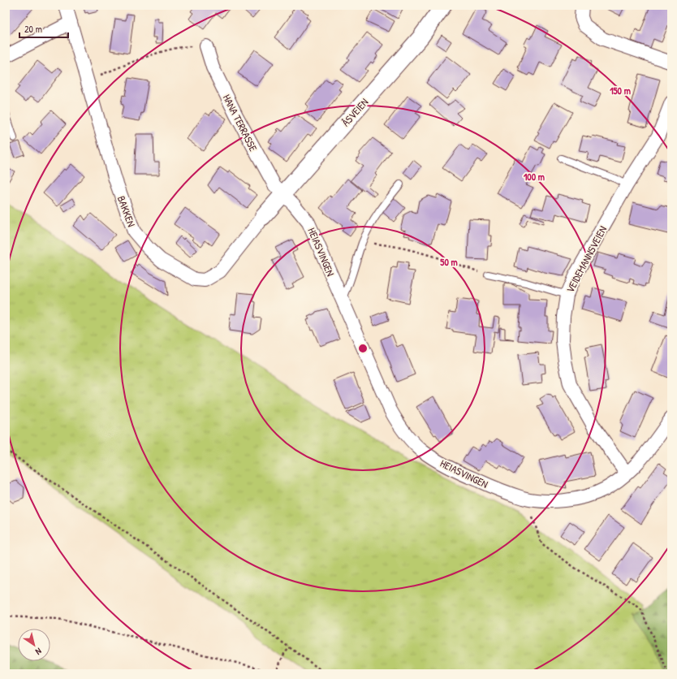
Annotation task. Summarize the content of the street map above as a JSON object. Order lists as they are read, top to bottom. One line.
{"streets":{"street":["ÅSVEIEN","HANA TERRASSE","BAKKEN","HEIASVINGEN","VEIDEMANNSVEIEN"]},"crossings":[["ÅSVEIEN","HANA TERRASSE"],["ÅSVEIEN","BAKKEN"],["ÅSVEIEN","HEIASVINGEN"],["HANA TERRASSE","HEIASVINGEN"],["HEIASVINGEN","VEIDEMANNSVEIEN"]],"scale_bar":"20 m","north":"bottom right","rings":["150 m","100 m","50 m"]}
